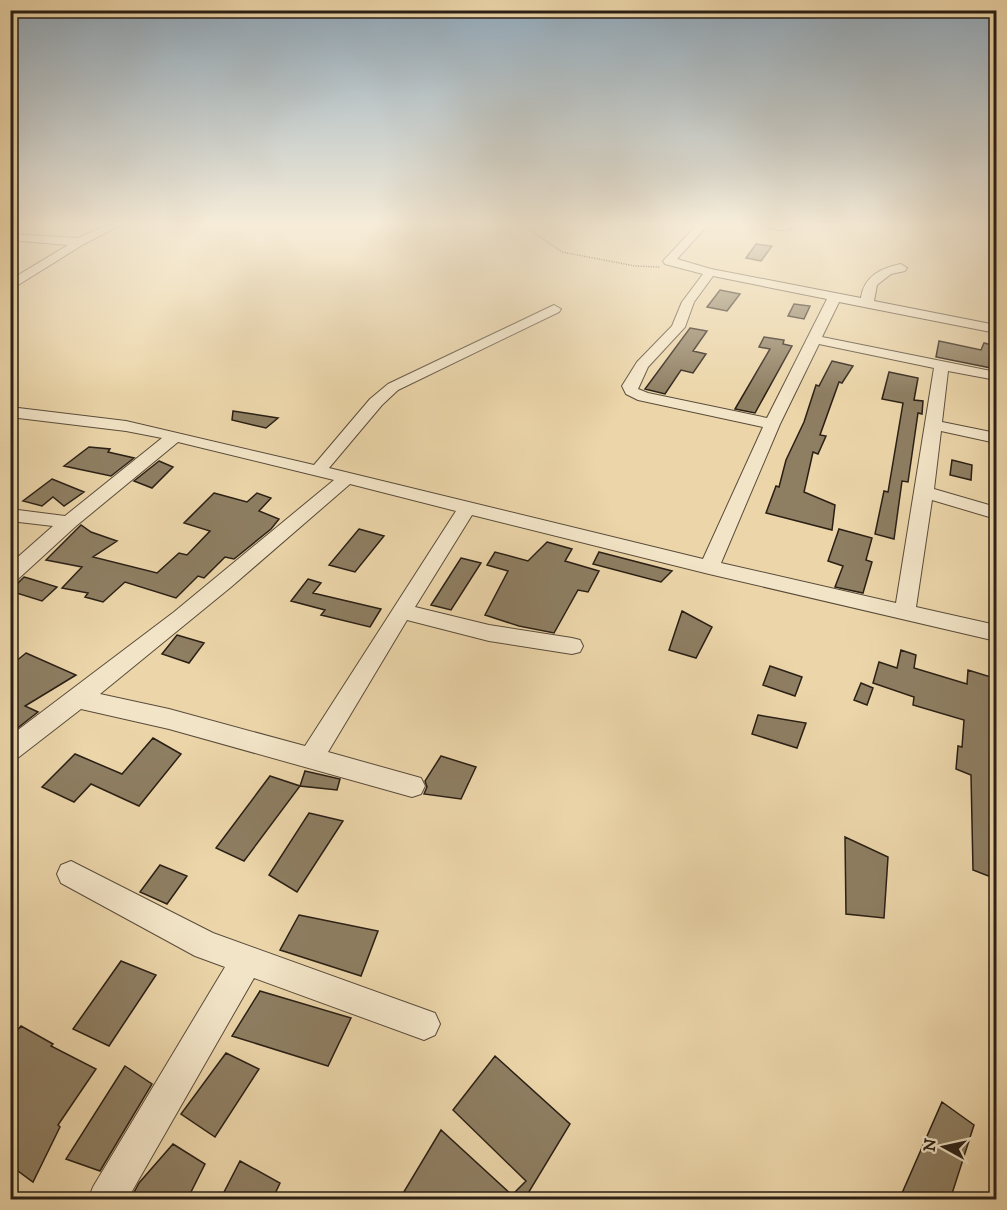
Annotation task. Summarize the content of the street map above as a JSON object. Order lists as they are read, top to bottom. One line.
{"north":"left"}
